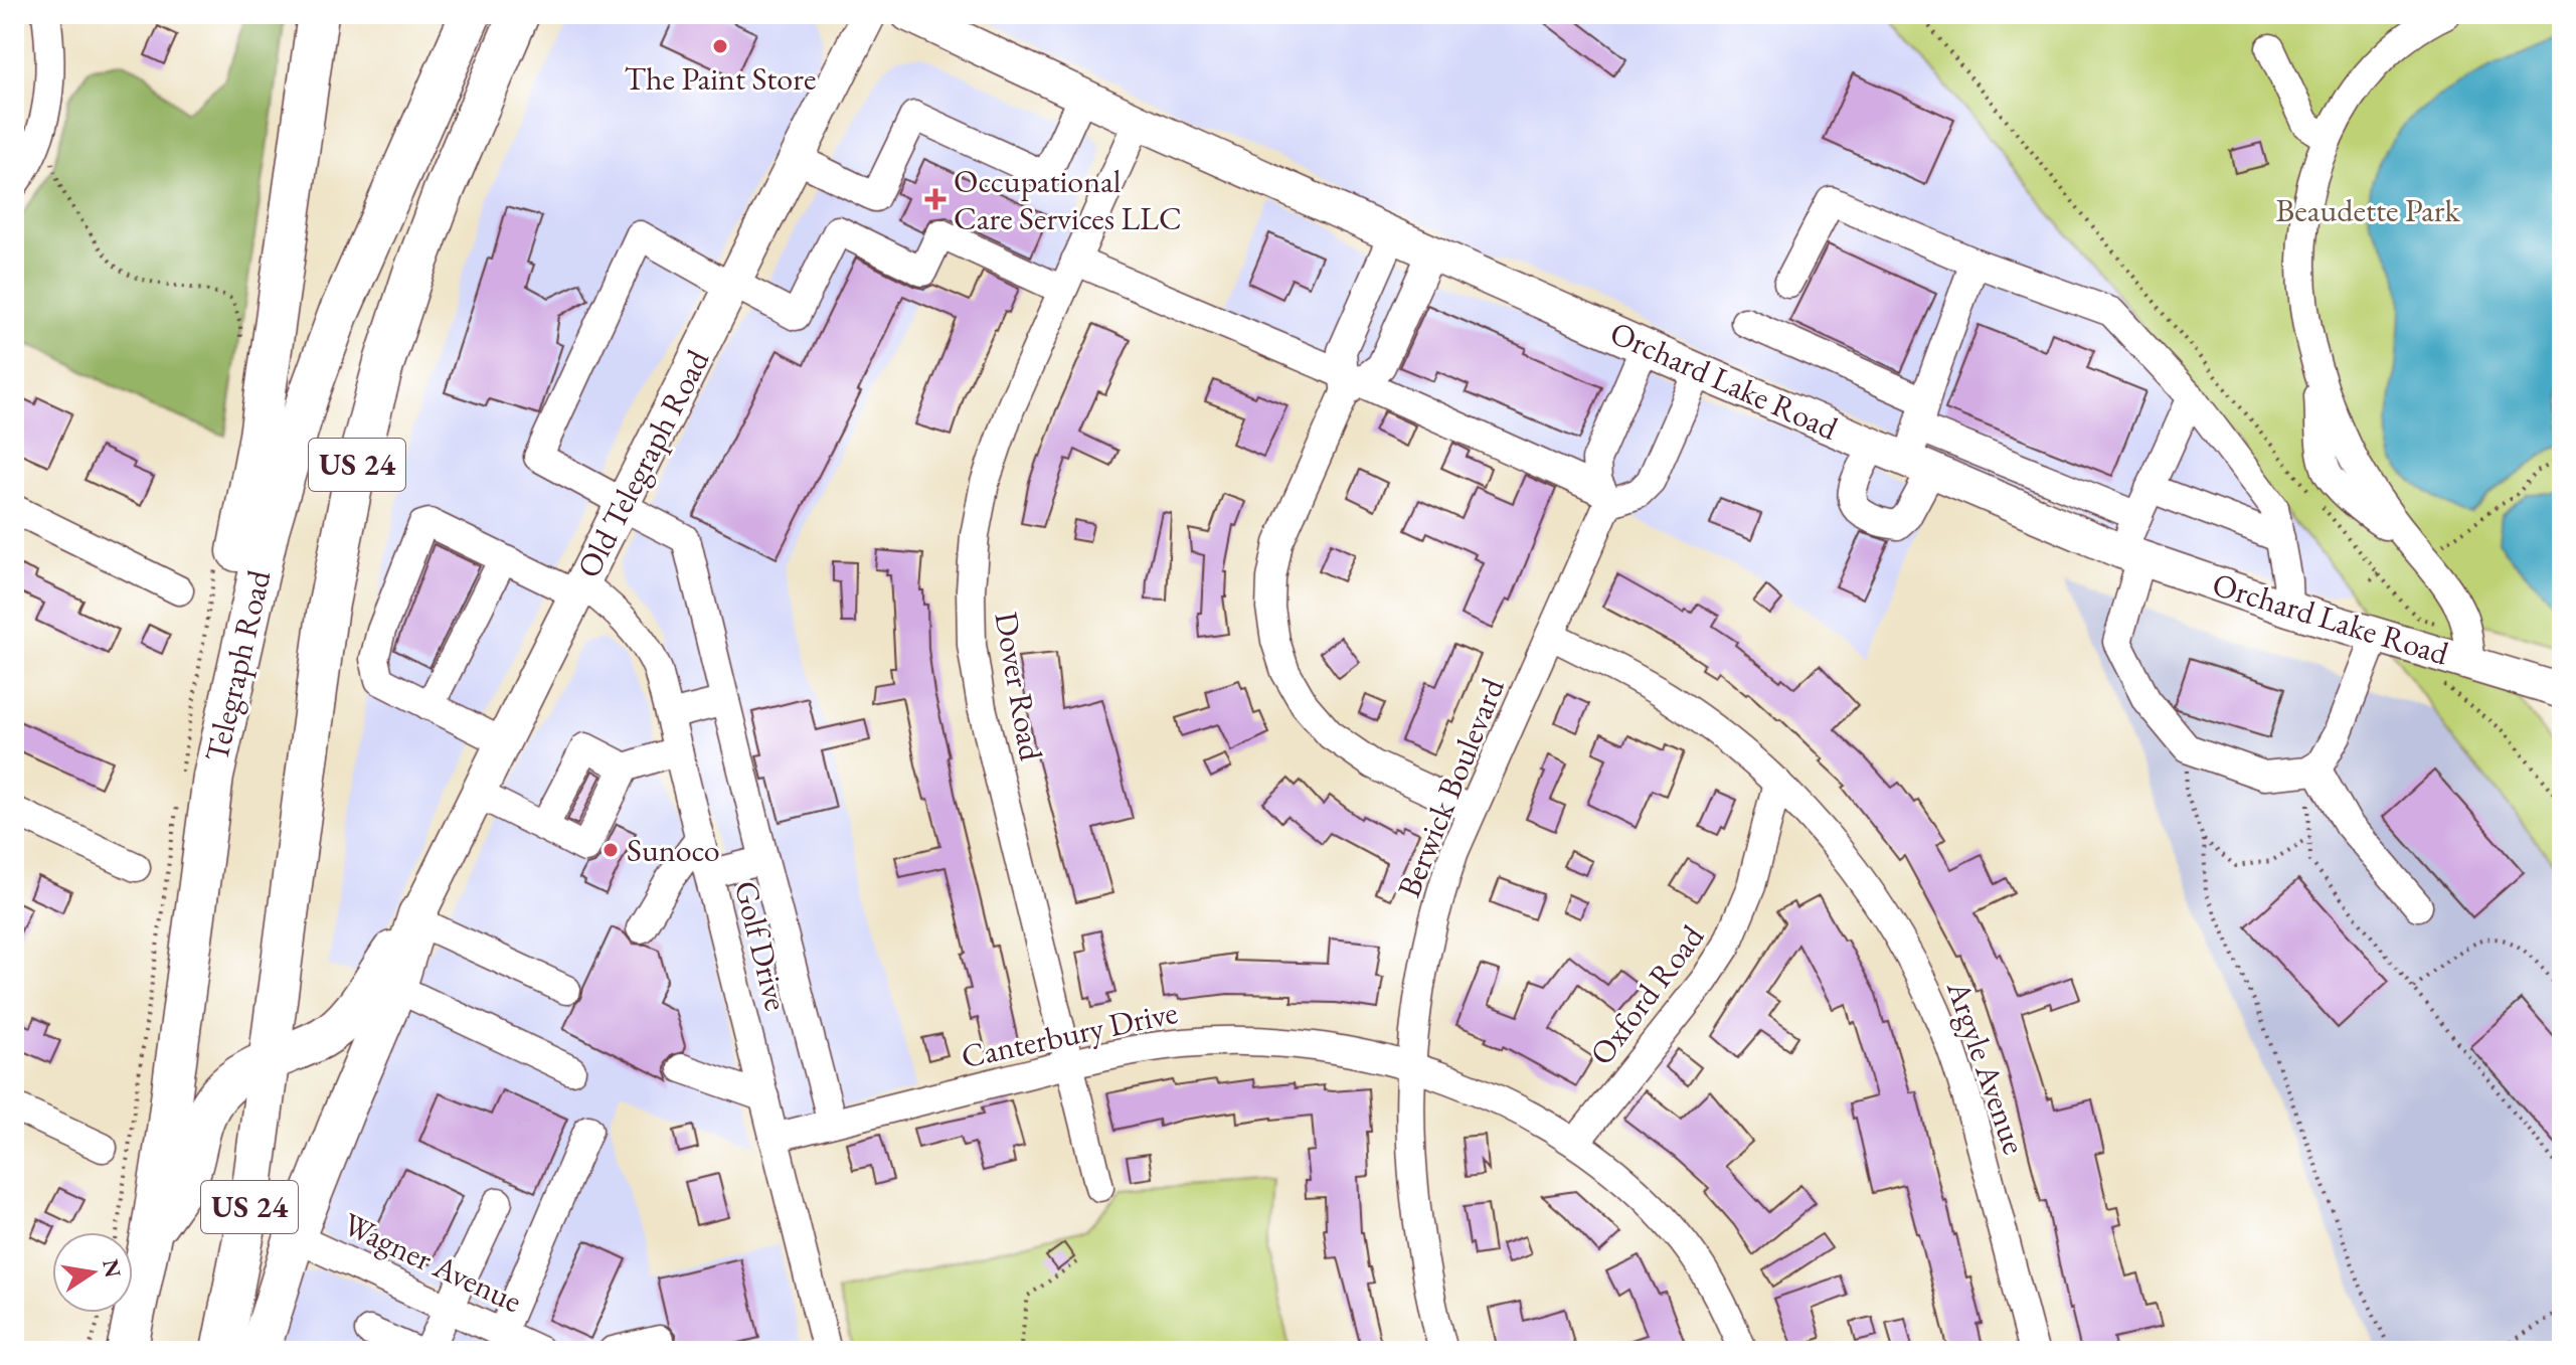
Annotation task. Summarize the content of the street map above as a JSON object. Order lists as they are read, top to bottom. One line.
{"streets":{"highway":["US 24","Telegraph Road"],"main road":["Orchard Lake Road","Old Telegraph Road"],"street":["Dover Road","Berwick Boulevard","Golf Drive","Oxford Road","Canterbury Drive","Argyle Avenue","Wagner Avenue"]},"crossings":[["Orchard Lake Road","Dover Road"],["Orchard Lake Road","Berwick Boulevard"],["Old Telegraph Road","Golf Drive"],["Dover Road","Canterbury Drive"],["Berwick Boulevard","Canterbury Drive"],["Berwick Boulevard","Argyle Avenue"],["Golf Drive","Canterbury Drive"],["Oxford Road","Canterbury Drive"],["Oxford Road","Argyle Avenue"]],"parks":["Beaudette Park"],"places":{"other":["The Paint Store","Sunoco"],"health":["Occupational Care Services LLC"]},"north":"right"}
